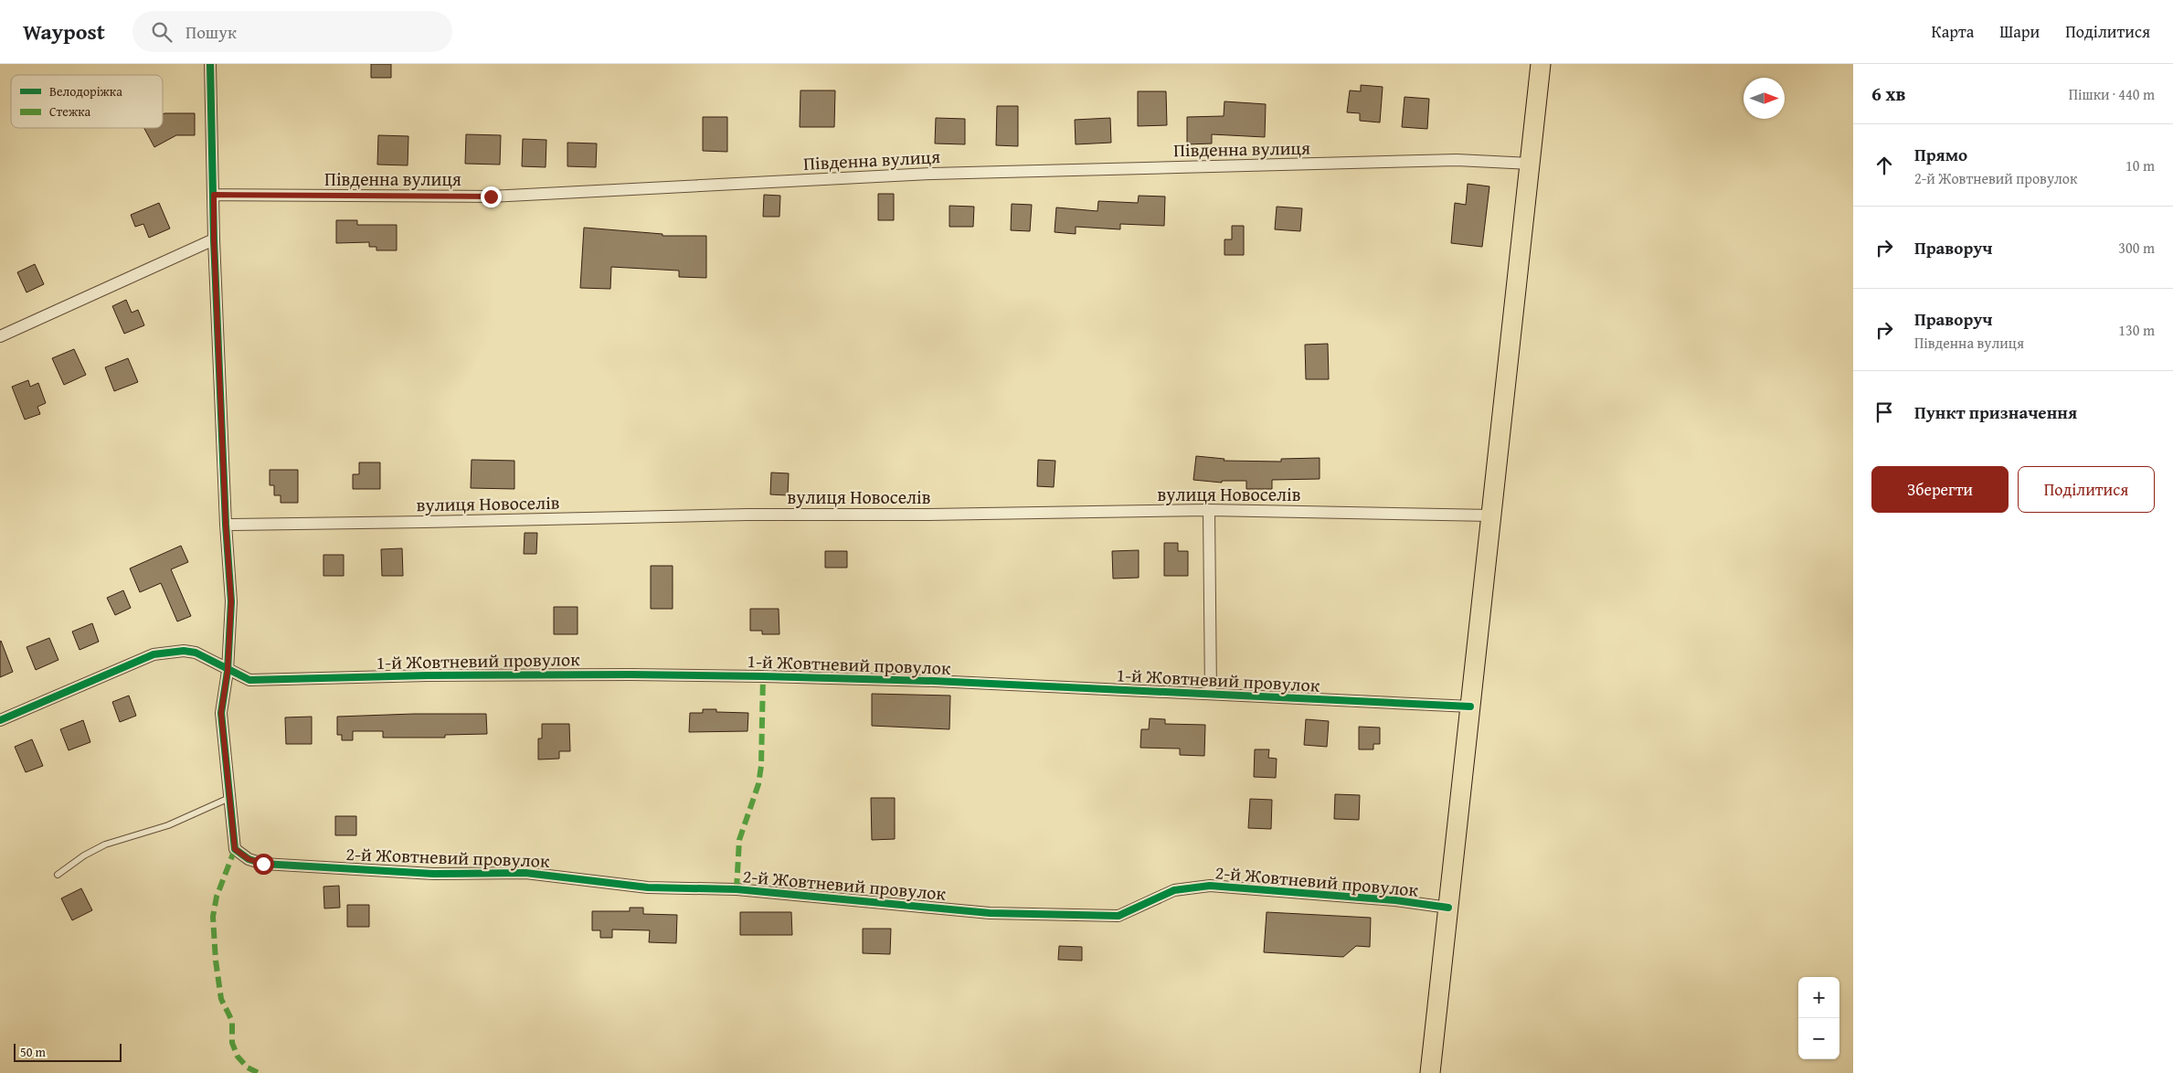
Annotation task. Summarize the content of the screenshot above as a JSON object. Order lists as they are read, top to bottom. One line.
{"streets":{"street":["Південна вулиця","вулиця Новоселів","1-й Жовтневий провулок","2-й Жовтневий провулок"]},"legend":["Велодоріжка","Стежка"],"scale_bar":"50 m","north":"right","page":{"header":"Waypost","search":"Пошук","nav":["Карта","Шари","Поділитися"],"heading":["6 хв","Пішки · 440 m"],"list":[["Прямо","2-й Жовтневий провулок","10 m"],["Праворуч","300 m"],["Праворуч","Південна вулиця","130 m"],"Пункт призначення"],"buttons":["Зберегти","Поділитися"],"map_buttons":["+","−"],"scale":"50 m"}}
